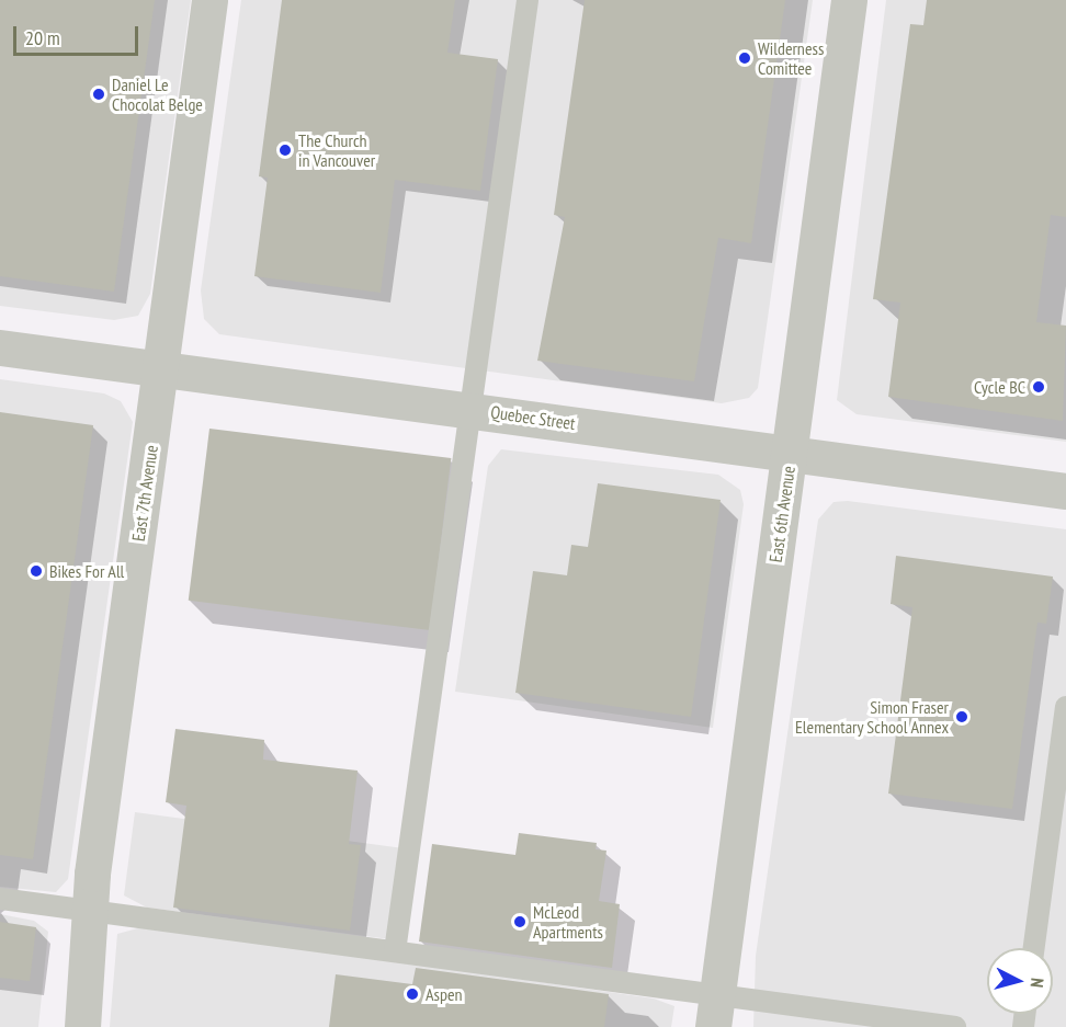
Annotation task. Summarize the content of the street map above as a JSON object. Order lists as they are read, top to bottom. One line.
{"streets":{"street":["Quebec Street","East 7th Avenue","East 6th Avenue"]},"crossings":[["Quebec Street","East 7th Avenue"],["Quebec Street","East 6th Avenue"]],"places":["Wilderness Comittee","Daniel Le Chocolat Belge","The Church in Vancouver","Cycle BC","Bikes For All","Simon Fraser Elementary School Annex","McLeod Apartments","Aspen"],"scale_bar":"20 m","north":"right"}
